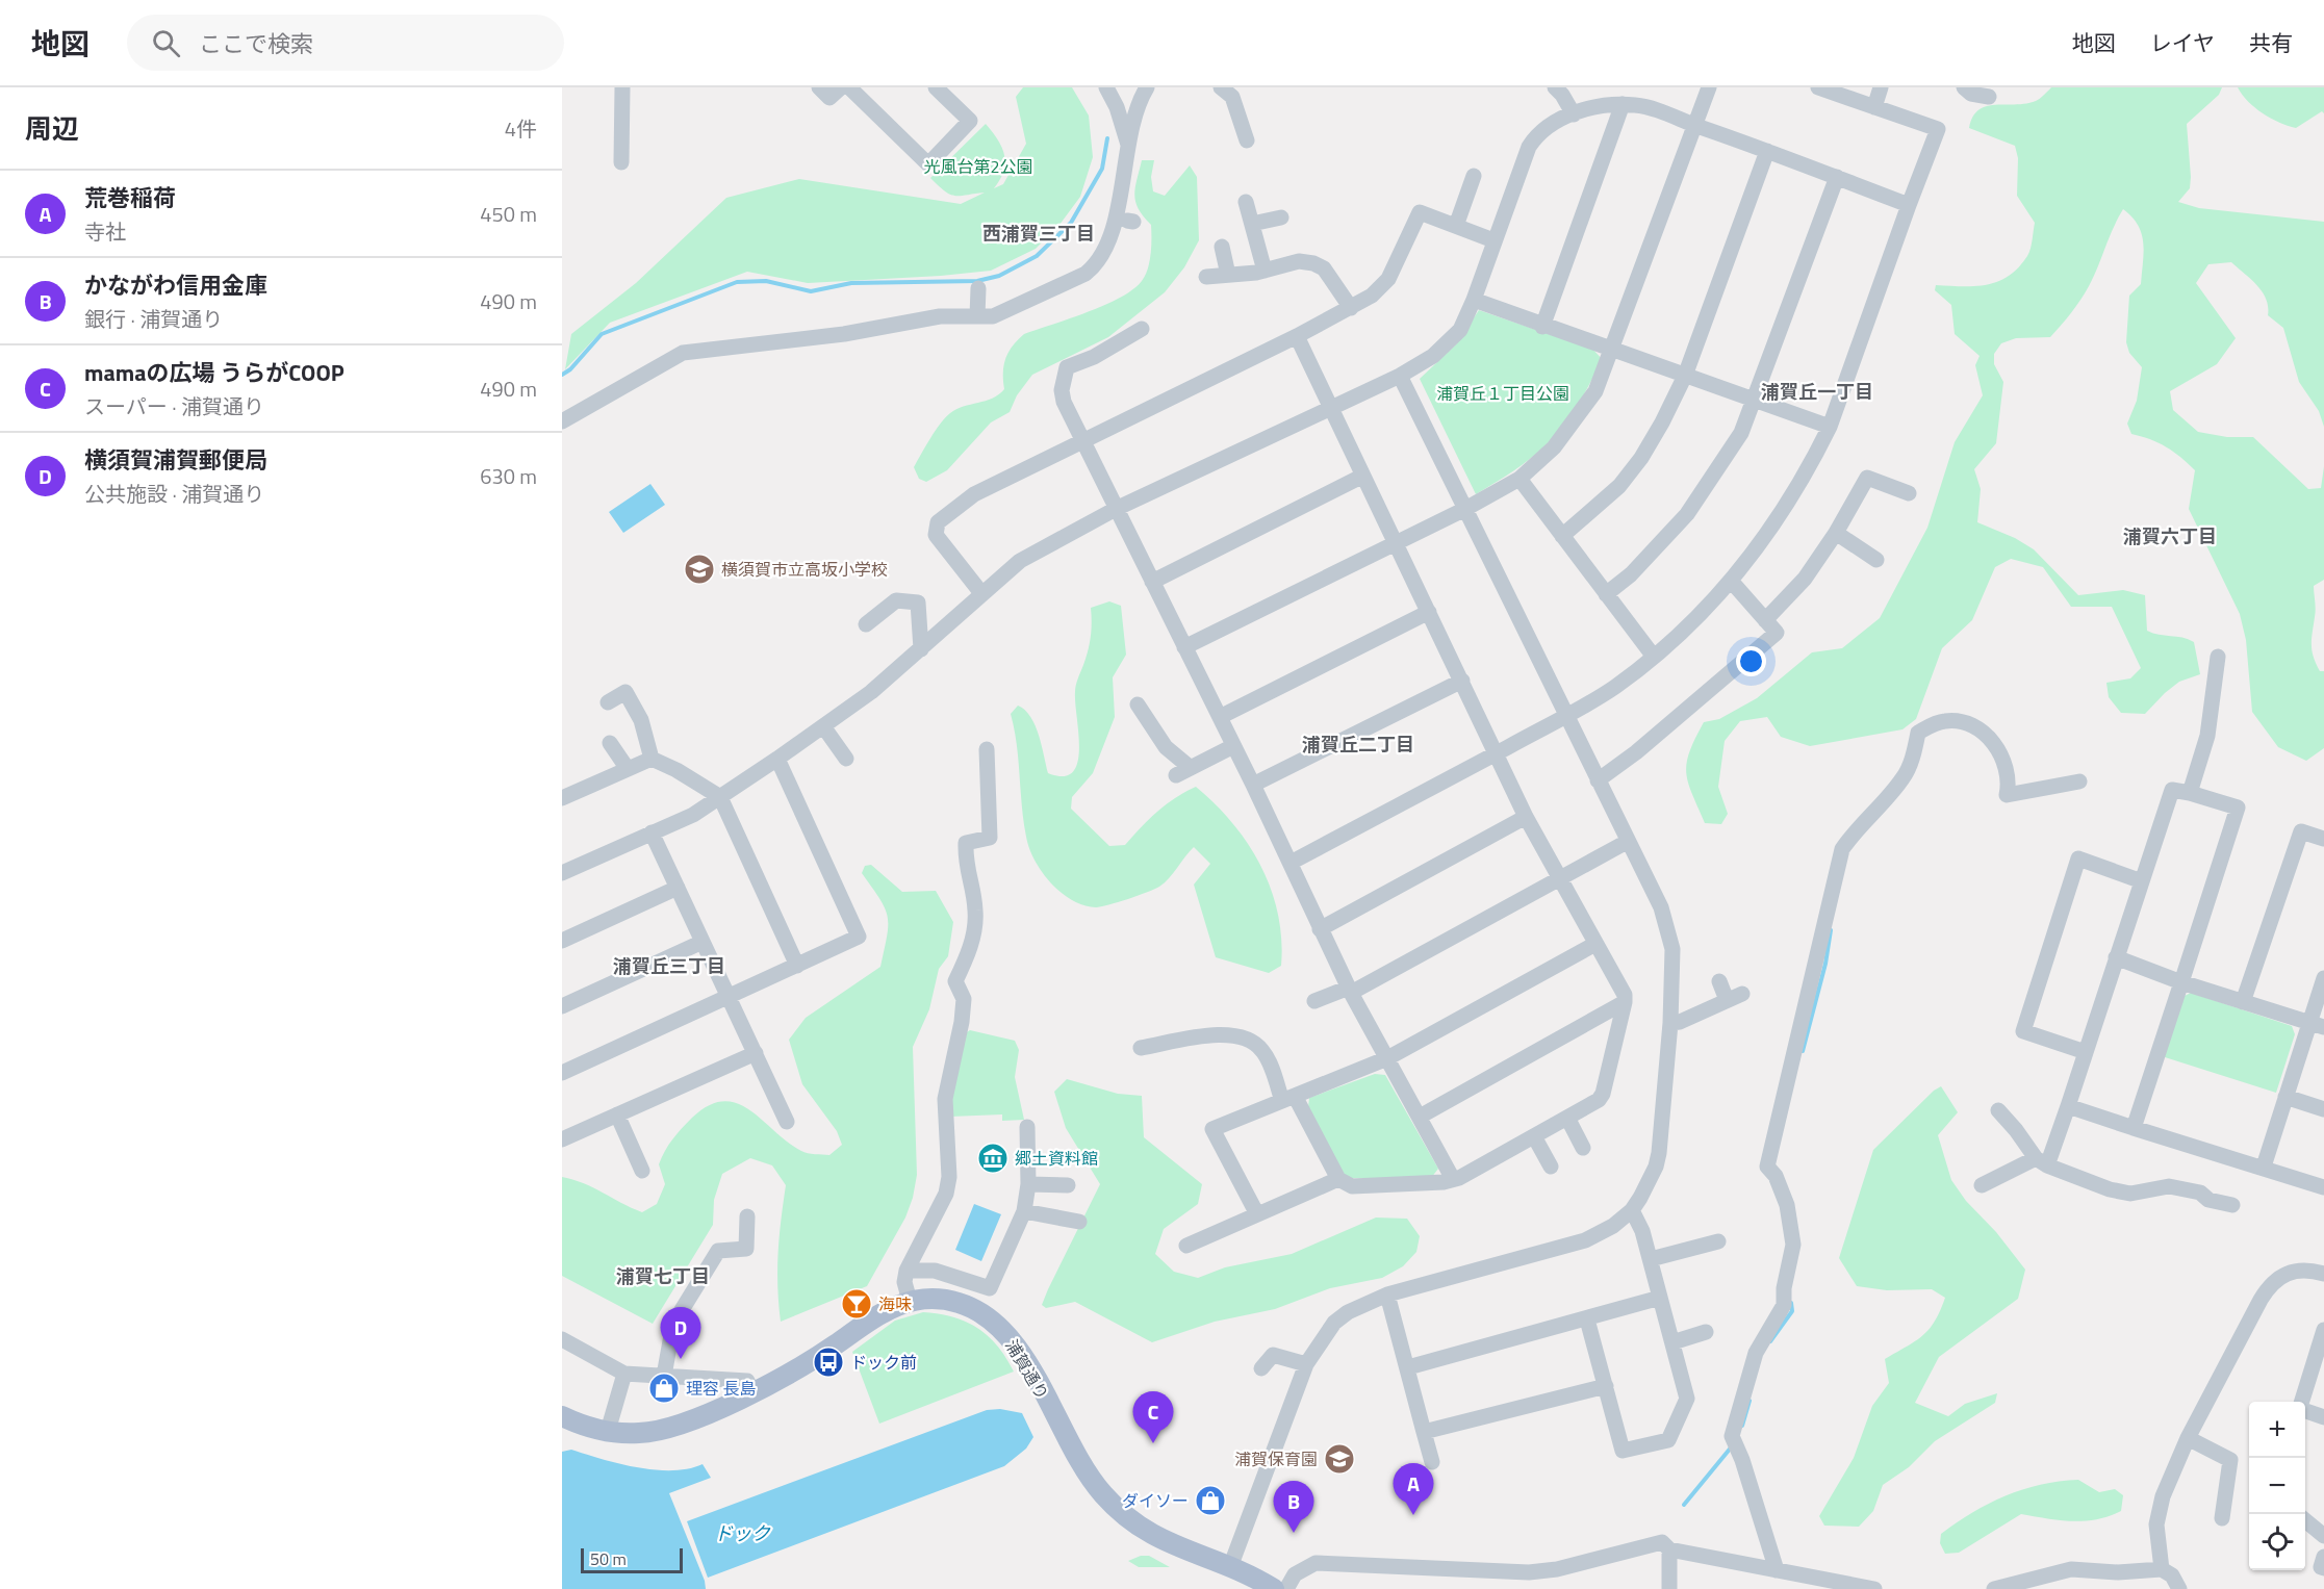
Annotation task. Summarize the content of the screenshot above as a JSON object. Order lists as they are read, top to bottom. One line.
{"streets":{"main road":["浦賀通り"]},"districts":["西浦賀三丁目","浦賀丘一丁目","浦賀六丁目","浦賀丘二丁目","浦賀丘三丁目","浦賀七丁目"],"water":["ドック"],"parks":["光風台第2公園","浦賀丘１丁目公園"],"places":{"school or university":["横須賀市立高坂小学校","浦賀保育園"],"museum":["郷土資料館"],"bar":["海味"],"bus stop":["ドック前"],"shop":["理容 長島","ダイソー"]},"scale_bar":"50 m","page":{"header":"地図","search":"ここで検索","nav":["地図","レイヤ","共有"],"heading":["周辺","4件"],"list":[{"mark":"A","name":"荒巻稲荷","note":"寺社","value":"450 m"},{"mark":"B","name":"かながわ信用金庫","note":"銀行 · 浦賀通り","value":"490 m"},{"mark":"C","name":"mamaの広場 うらがCOOP","note":"スーパー · 浦賀通り","value":"490 m"},{"mark":"D","name":"横須賀浦賀郵便局","note":"公共施設 · 浦賀通り","value":"630 m"}],"pins":["D","C","A","B"],"map_buttons":["+","−"],"scale":"50 m"}}
